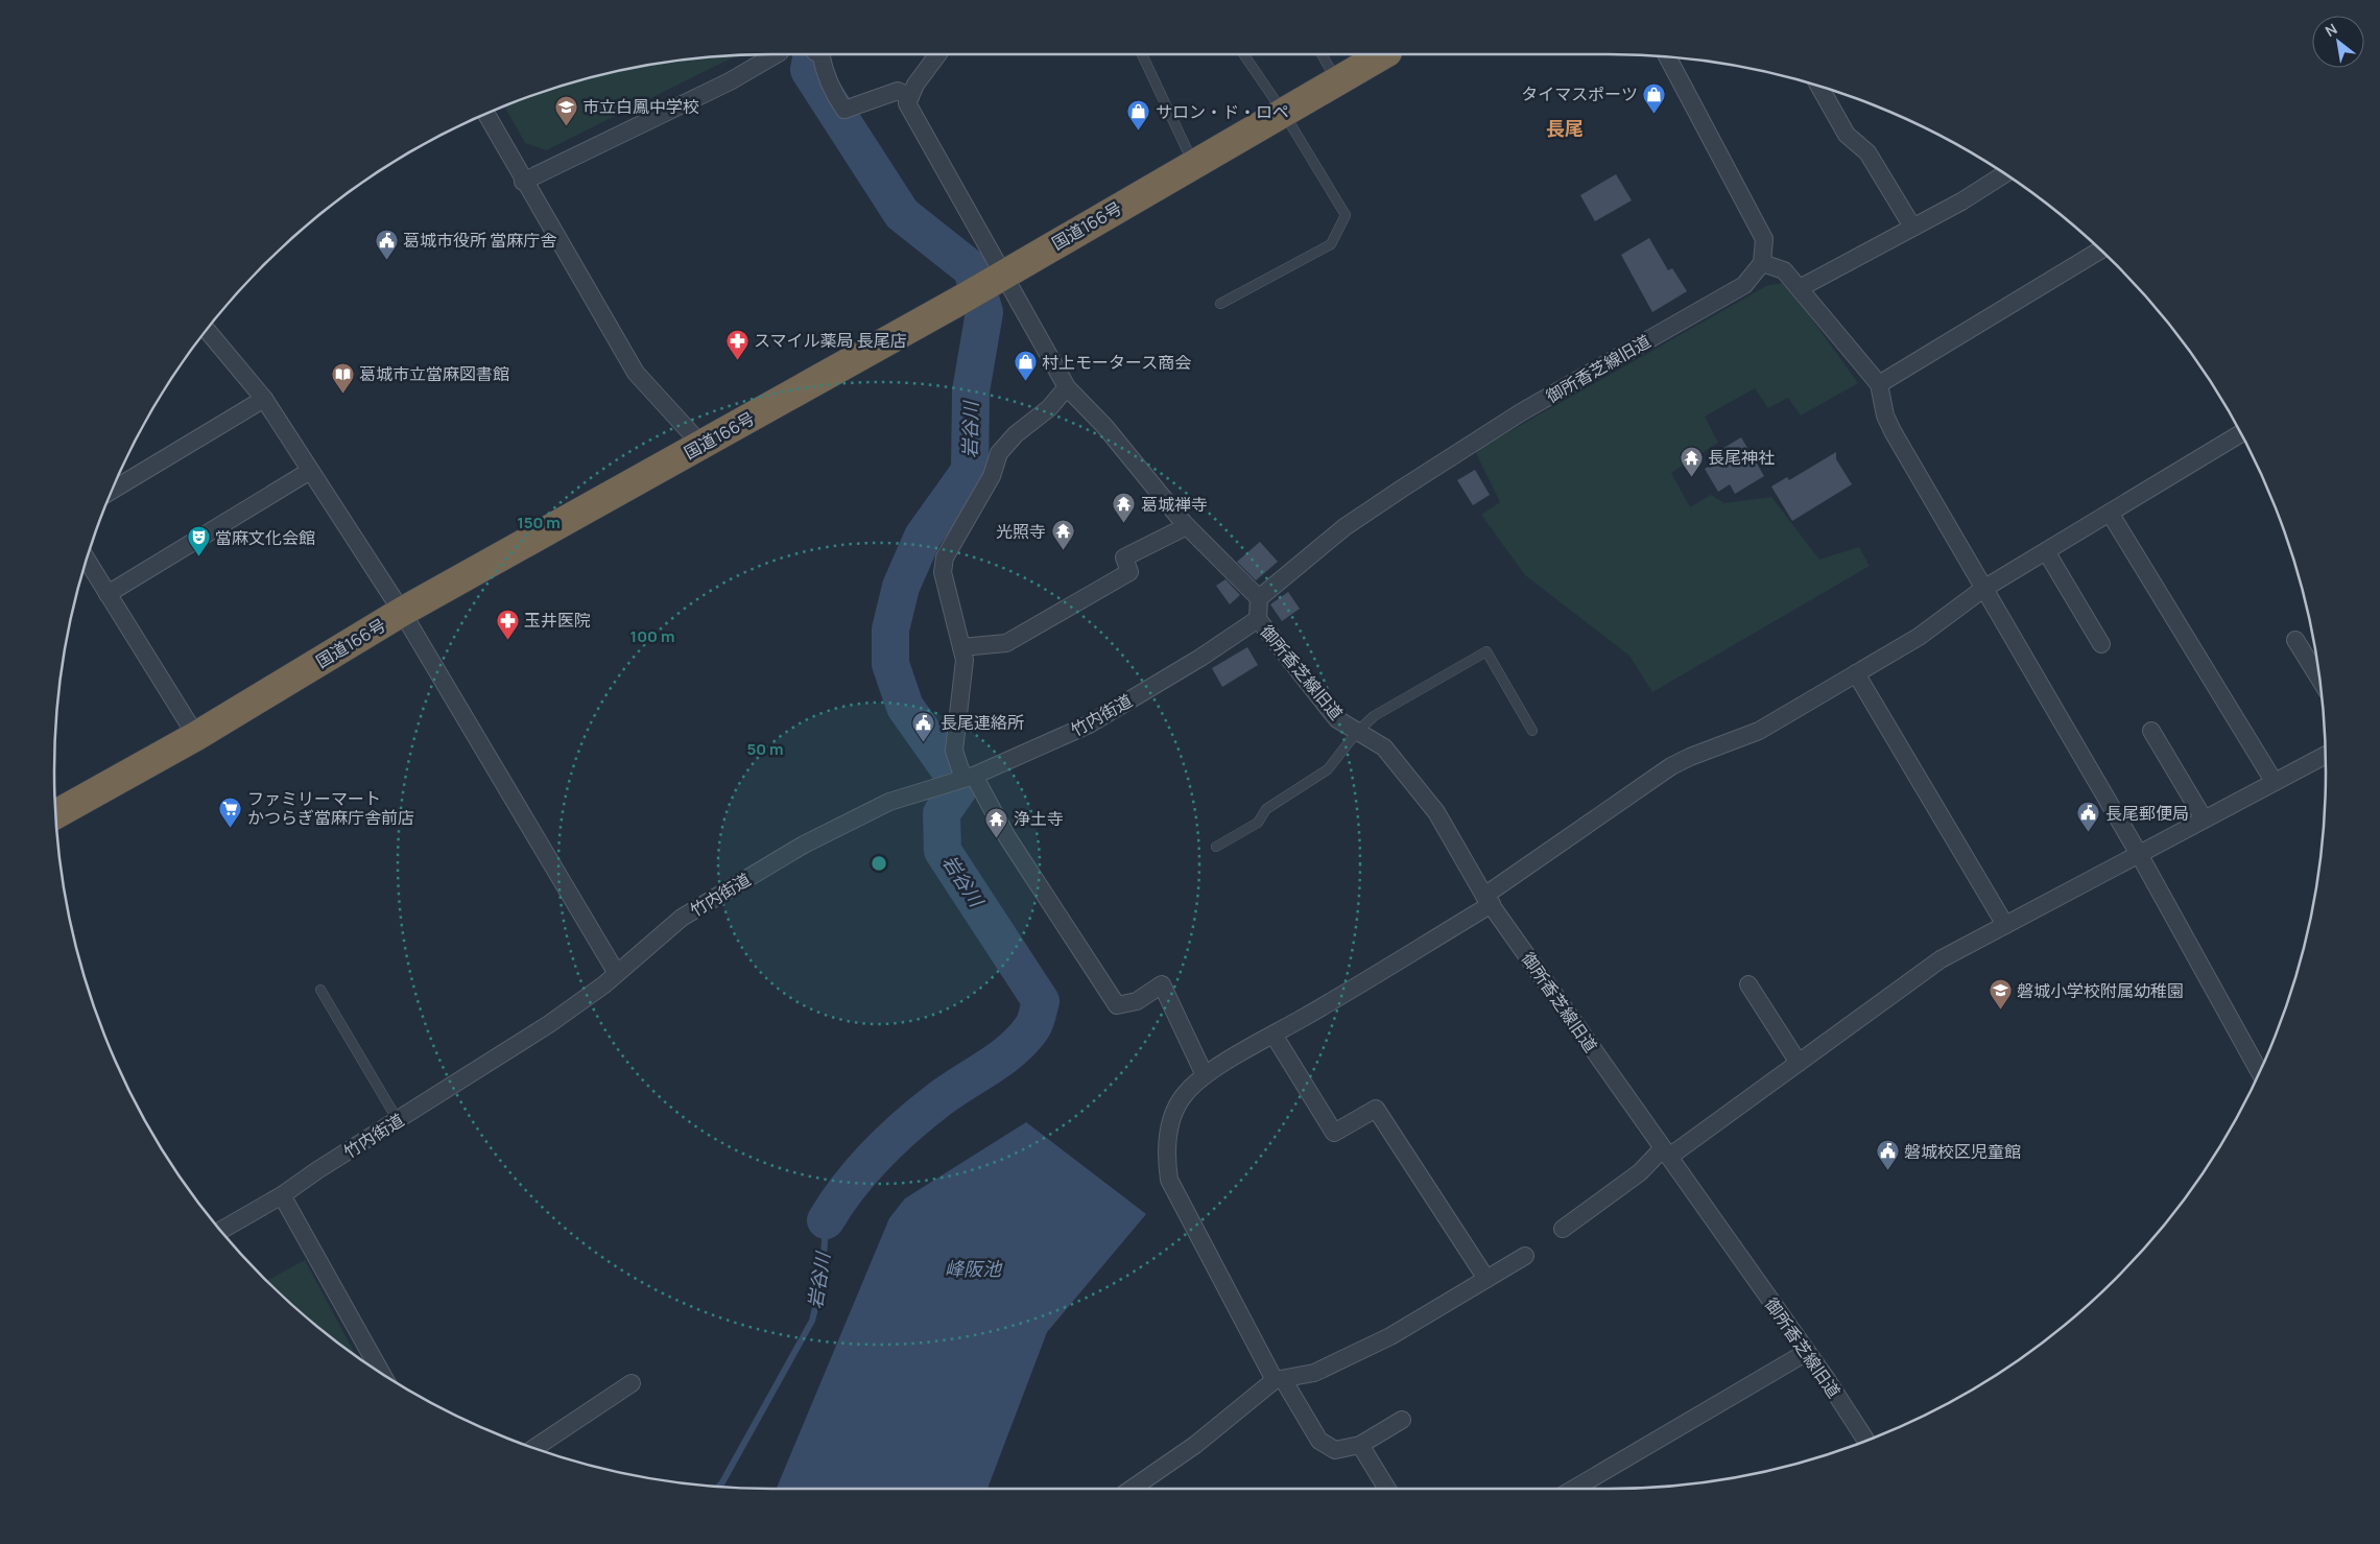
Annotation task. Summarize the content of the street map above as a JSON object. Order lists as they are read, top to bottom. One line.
{"streets":{"highway":["国道166号"],"street":["御所香芝線旧道","竹内街道"]},"crossings":[["御所香芝線旧道","竹内街道"]],"districts":["長尾"],"water":["岩谷川","峰阪池"],"places":{"shop":["タイマスポーツ","サロン・ド・ロペ","村上モータース商会"],"school or university":["市立白鳳中学校","磐城小学校附属幼稚園"],"public building":["葛城市役所 當麻庁舎","長尾連絡所","長尾郵便局","磐城校区児童館"],"pharmacy":["スマイル薬局 長尾店","玉井医院"],"library":["葛城市立當麻図書館"],"temple":["長尾神社","葛城禅寺","光照寺","浄土寺"],"theatre":["當麻文化会館"],"supermarket":["ファミリーマート かつらぎ當麻庁舎前店"]},"north":"top left","rings":["150 m","100 m","50 m"]}
